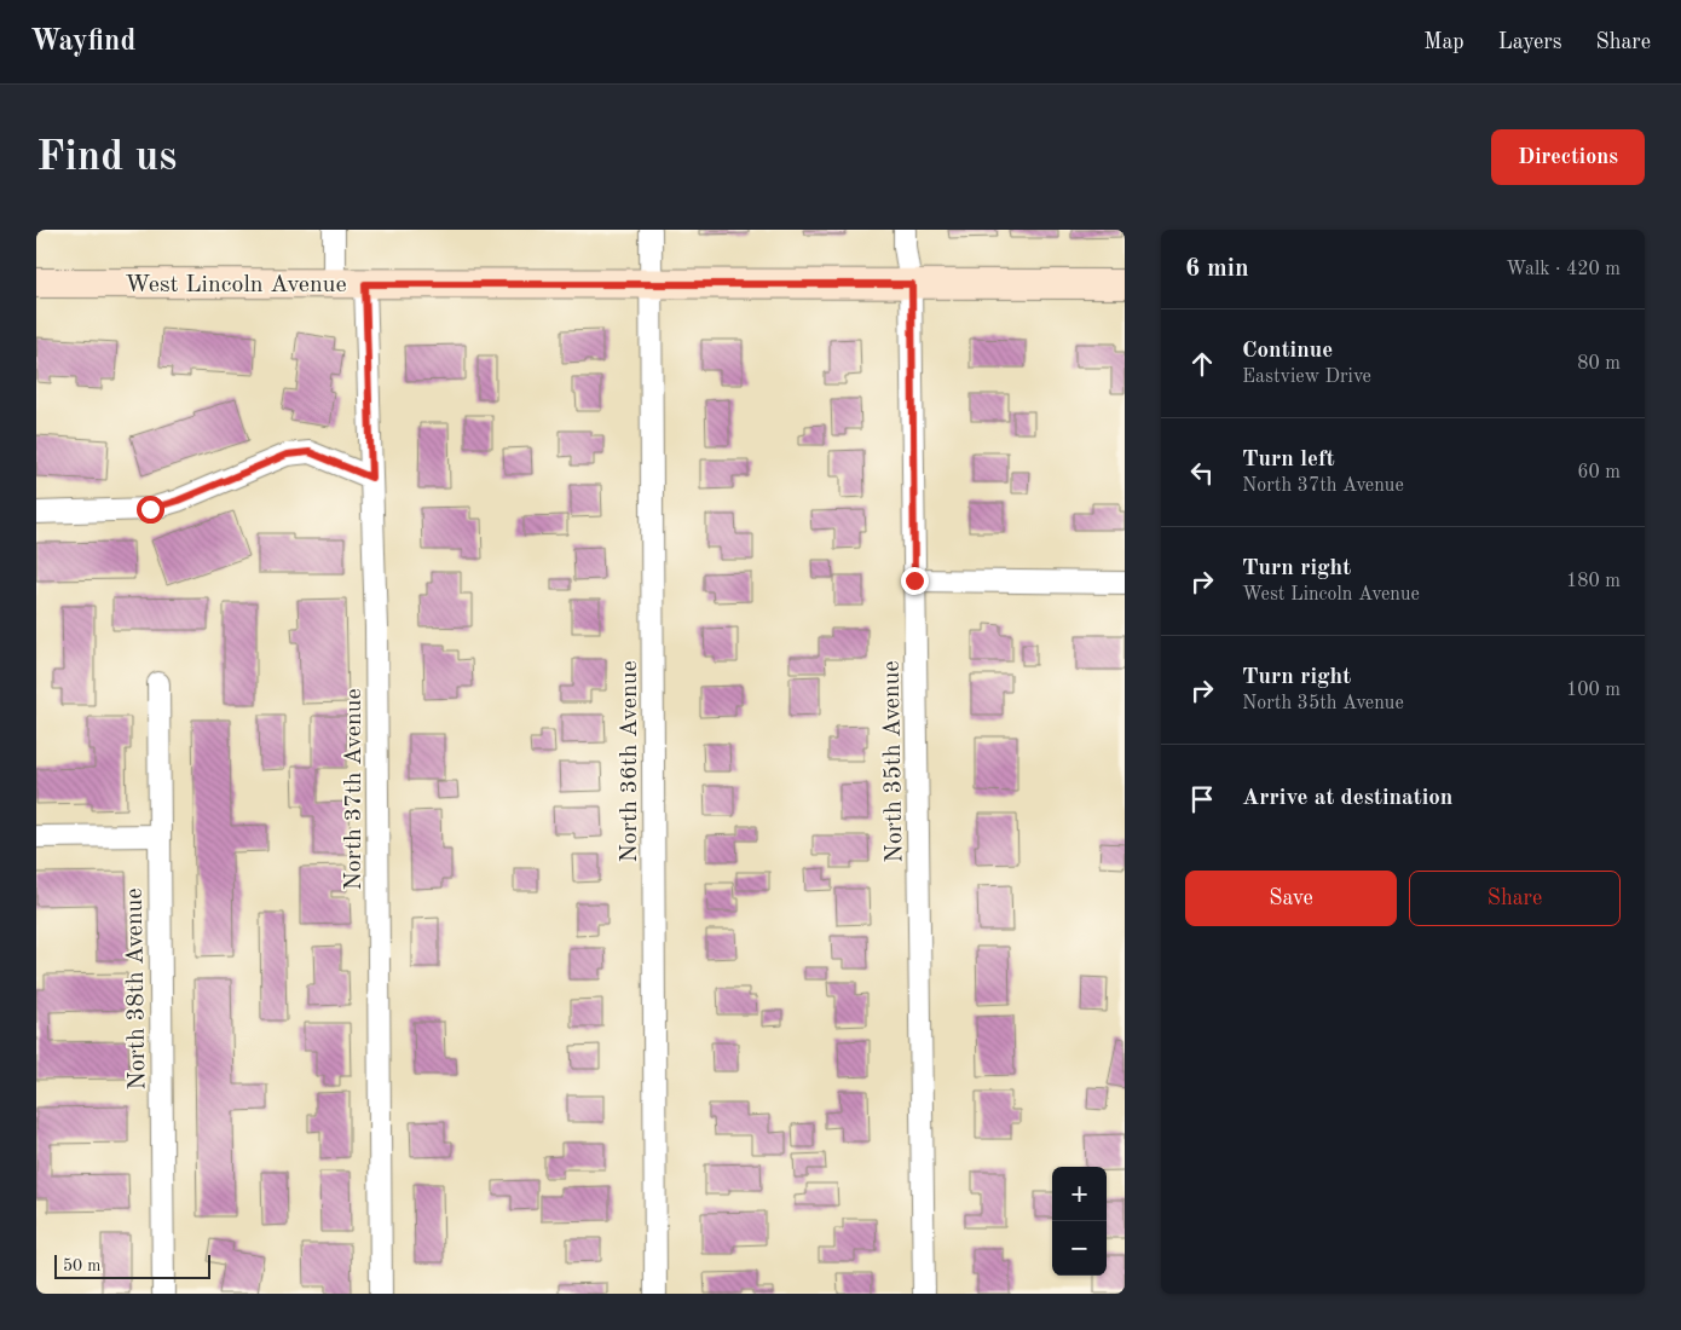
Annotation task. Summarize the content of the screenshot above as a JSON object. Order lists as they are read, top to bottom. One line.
{"streets":{"street":["West Lincoln Avenue","North 36th Avenue","North 35th Avenue","North 37th Avenue","North 38th Avenue"]},"crossings":[["West Lincoln Avenue","North 36th Avenue"],["West Lincoln Avenue","North 35th Avenue"],["West Lincoln Avenue","North 37th Avenue"]],"scale_bar":"50 m","page":{"header":"Wayfind","nav":["Map","Layers","Share"],"buttons":["Directions",["Save","Share"]],"title":"Find us","heading":["6 min","Walk · 420 m"],"list":[["Continue","Eastview Drive","80 m"],["Turn left","North 37th Avenue","60 m"],["Turn right","West Lincoln Avenue","180 m"],["Turn right","North 35th Avenue","100 m"],"Arrive at destination"],"map_buttons":["+","−"],"scale":"50 m"}}
